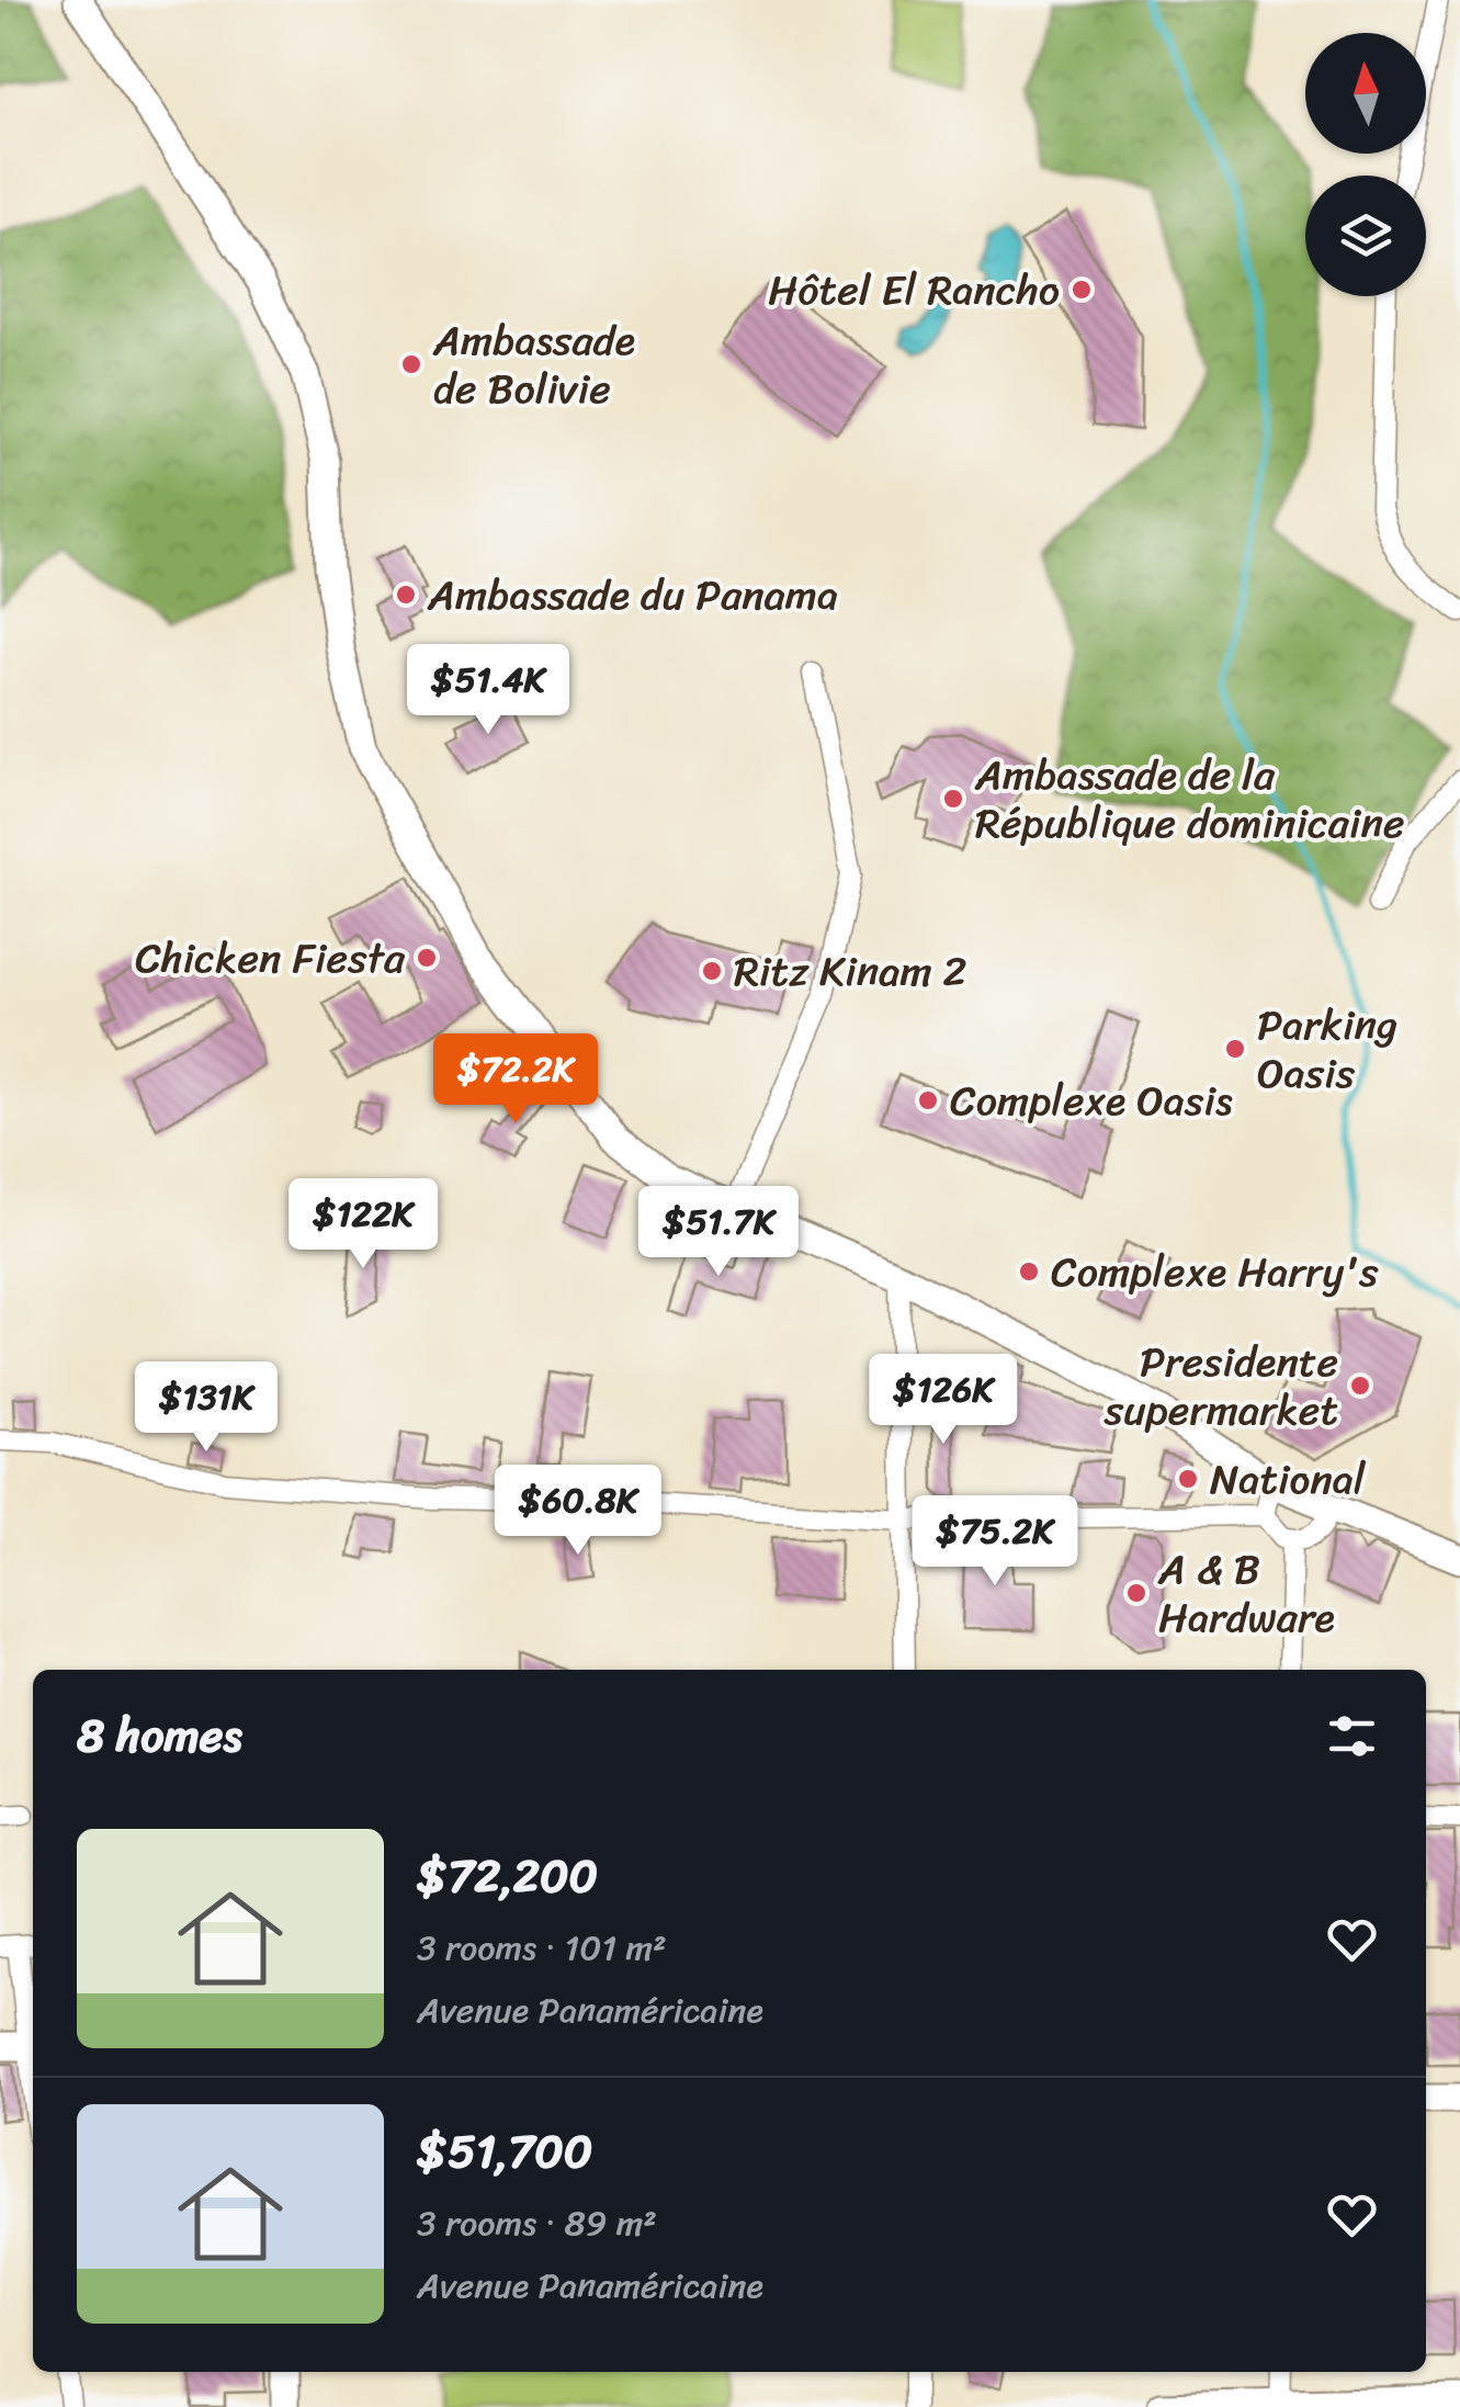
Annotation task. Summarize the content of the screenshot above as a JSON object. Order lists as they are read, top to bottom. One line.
{"places":["Hôtel El Rancho","Ambassade de Bolivie","Ambassade du Panama","Ambassade de la République dominicaine","Chicken Fiesta","Ritz Kinam 2","Parking Oasis","Complexe Oasis","Complexe Harry's","Presidente supermarket","National","A & B Hardware"],"north":"top","page":{"price":["$51.4K","$72.2K","$122K","$51.7K","$126K","$131K","$60.8K","$75.2K"],"heading":"8 homes","list":[{"name":"$72,200","note":"3 rooms · 101 m² · Avenue Panaméricaine"},{"name":"$51,700","note":"3 rooms · 89 m² · Avenue Panaméricaine"}]}}
